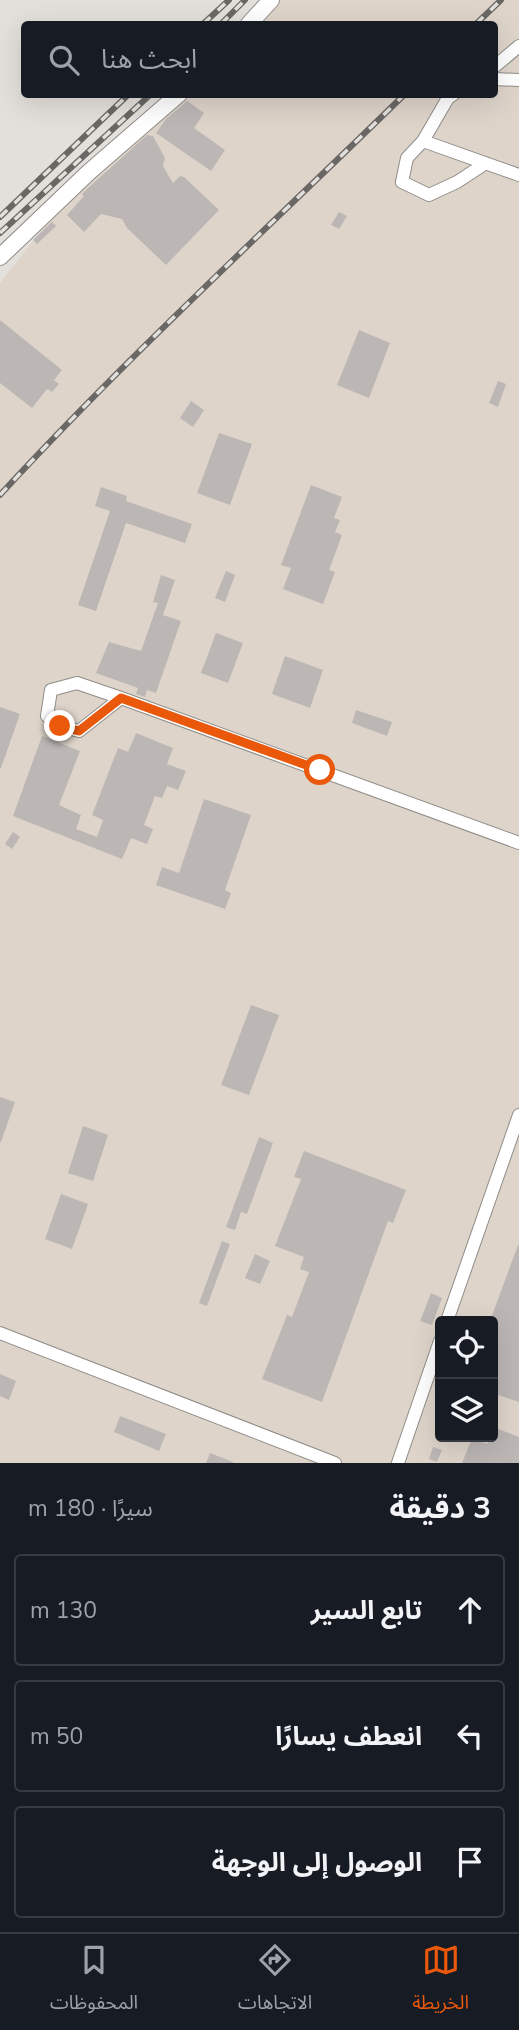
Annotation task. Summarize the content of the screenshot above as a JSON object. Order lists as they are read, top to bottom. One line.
{"page":{"search":"ابحث هنا","heading":["3 دقيقة","سيرًا · 180 m"],"list":[["تابع السير","130 m"],["انعطف يسارًا","50 m"],"الوصول إلى الوجهة"],"nav":["الخريطة","الاتجاهات","المحفوظات"]}}
